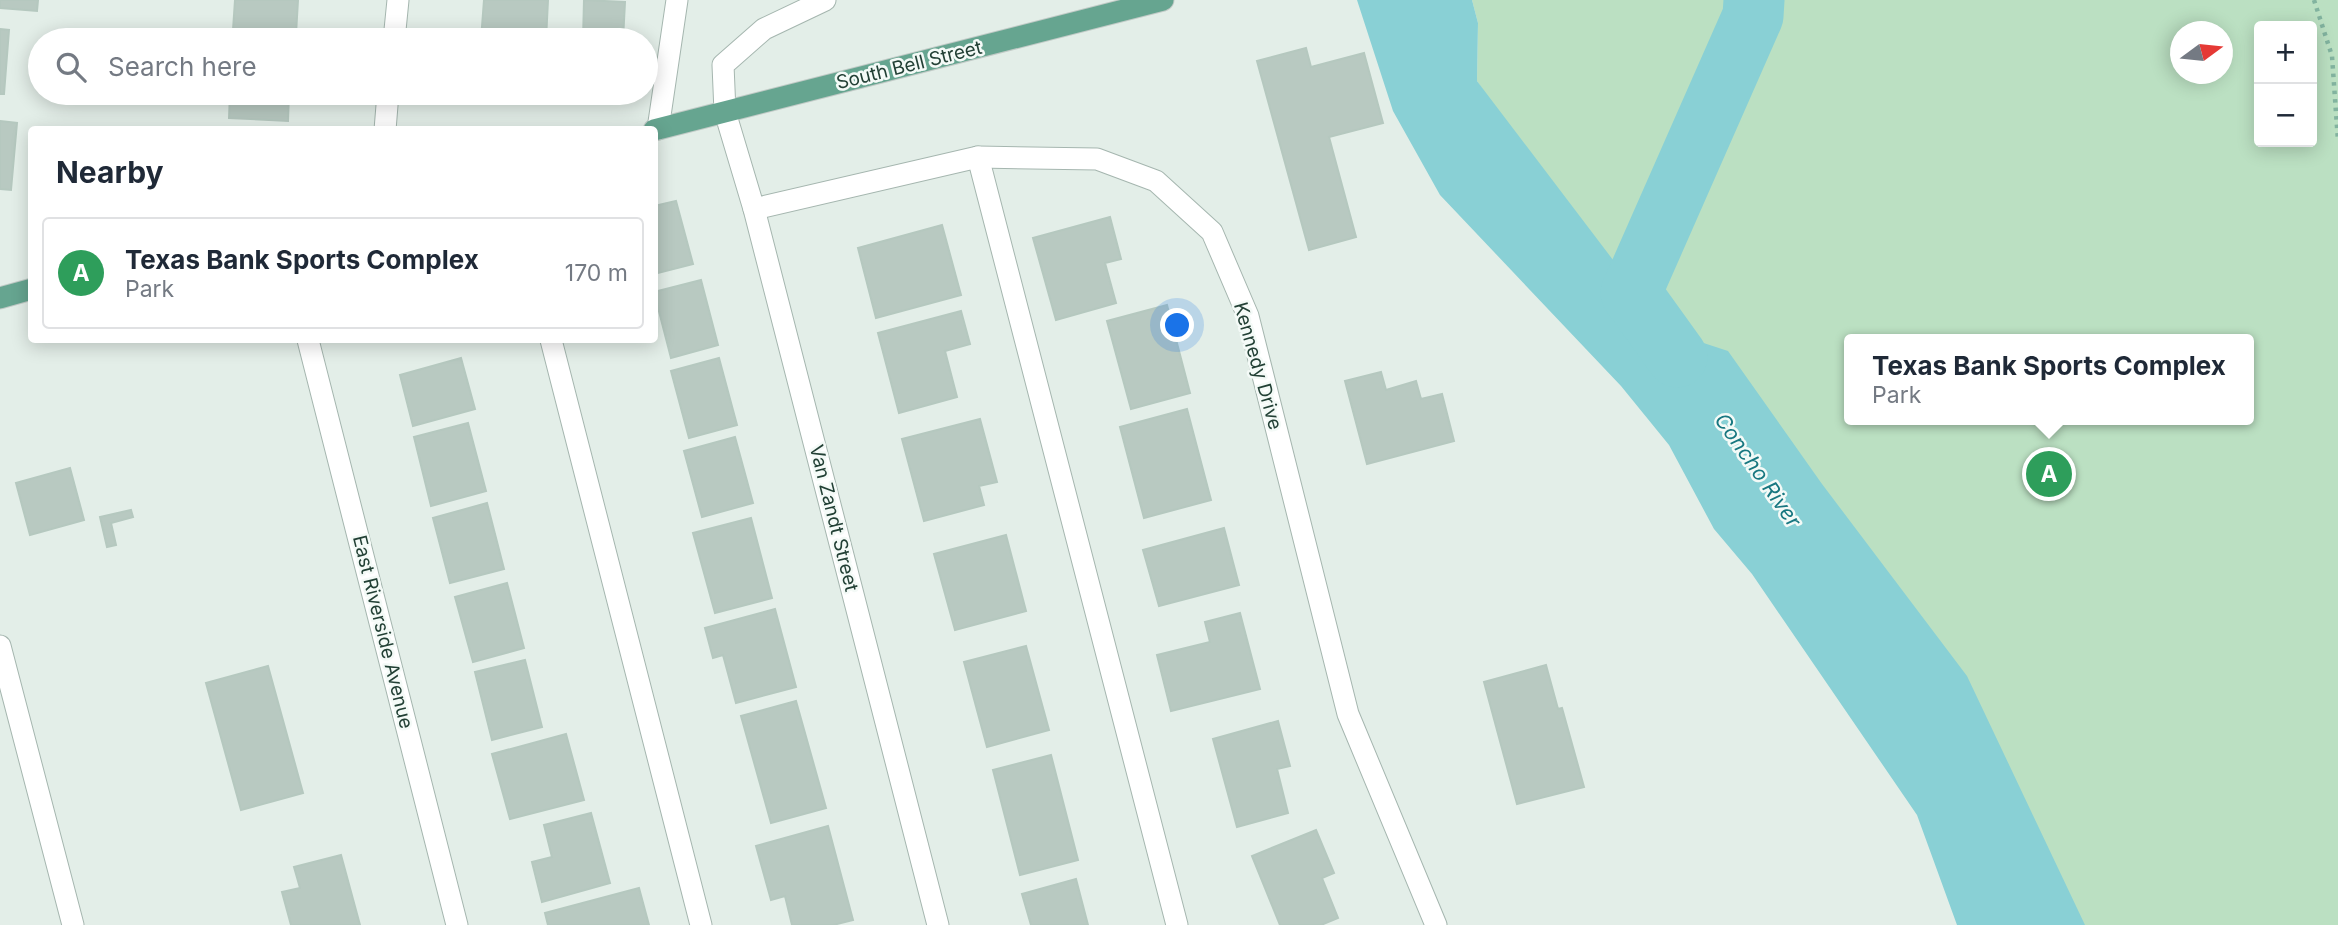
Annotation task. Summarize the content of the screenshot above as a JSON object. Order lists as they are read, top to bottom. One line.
{"streets":{"main road":["South Bell Street"],"street":["Kennedy Drive","Van Zandt Street","East Riverside Avenue"]},"crossings":[["South Bell Street","Van Zandt Street"],["Kennedy Drive","Van Zandt Street"]],"water":["Concho River"],"north":"right","page":{"map_buttons":["+","−"],"search":"Search here","heading":"Nearby","list":[{"mark":"A","name":"Texas Bank Sports Complex","note":"Park","value":"170 m"}],"popup":["Texas Bank Sports Complex","Park"],"pins":"A"}}
